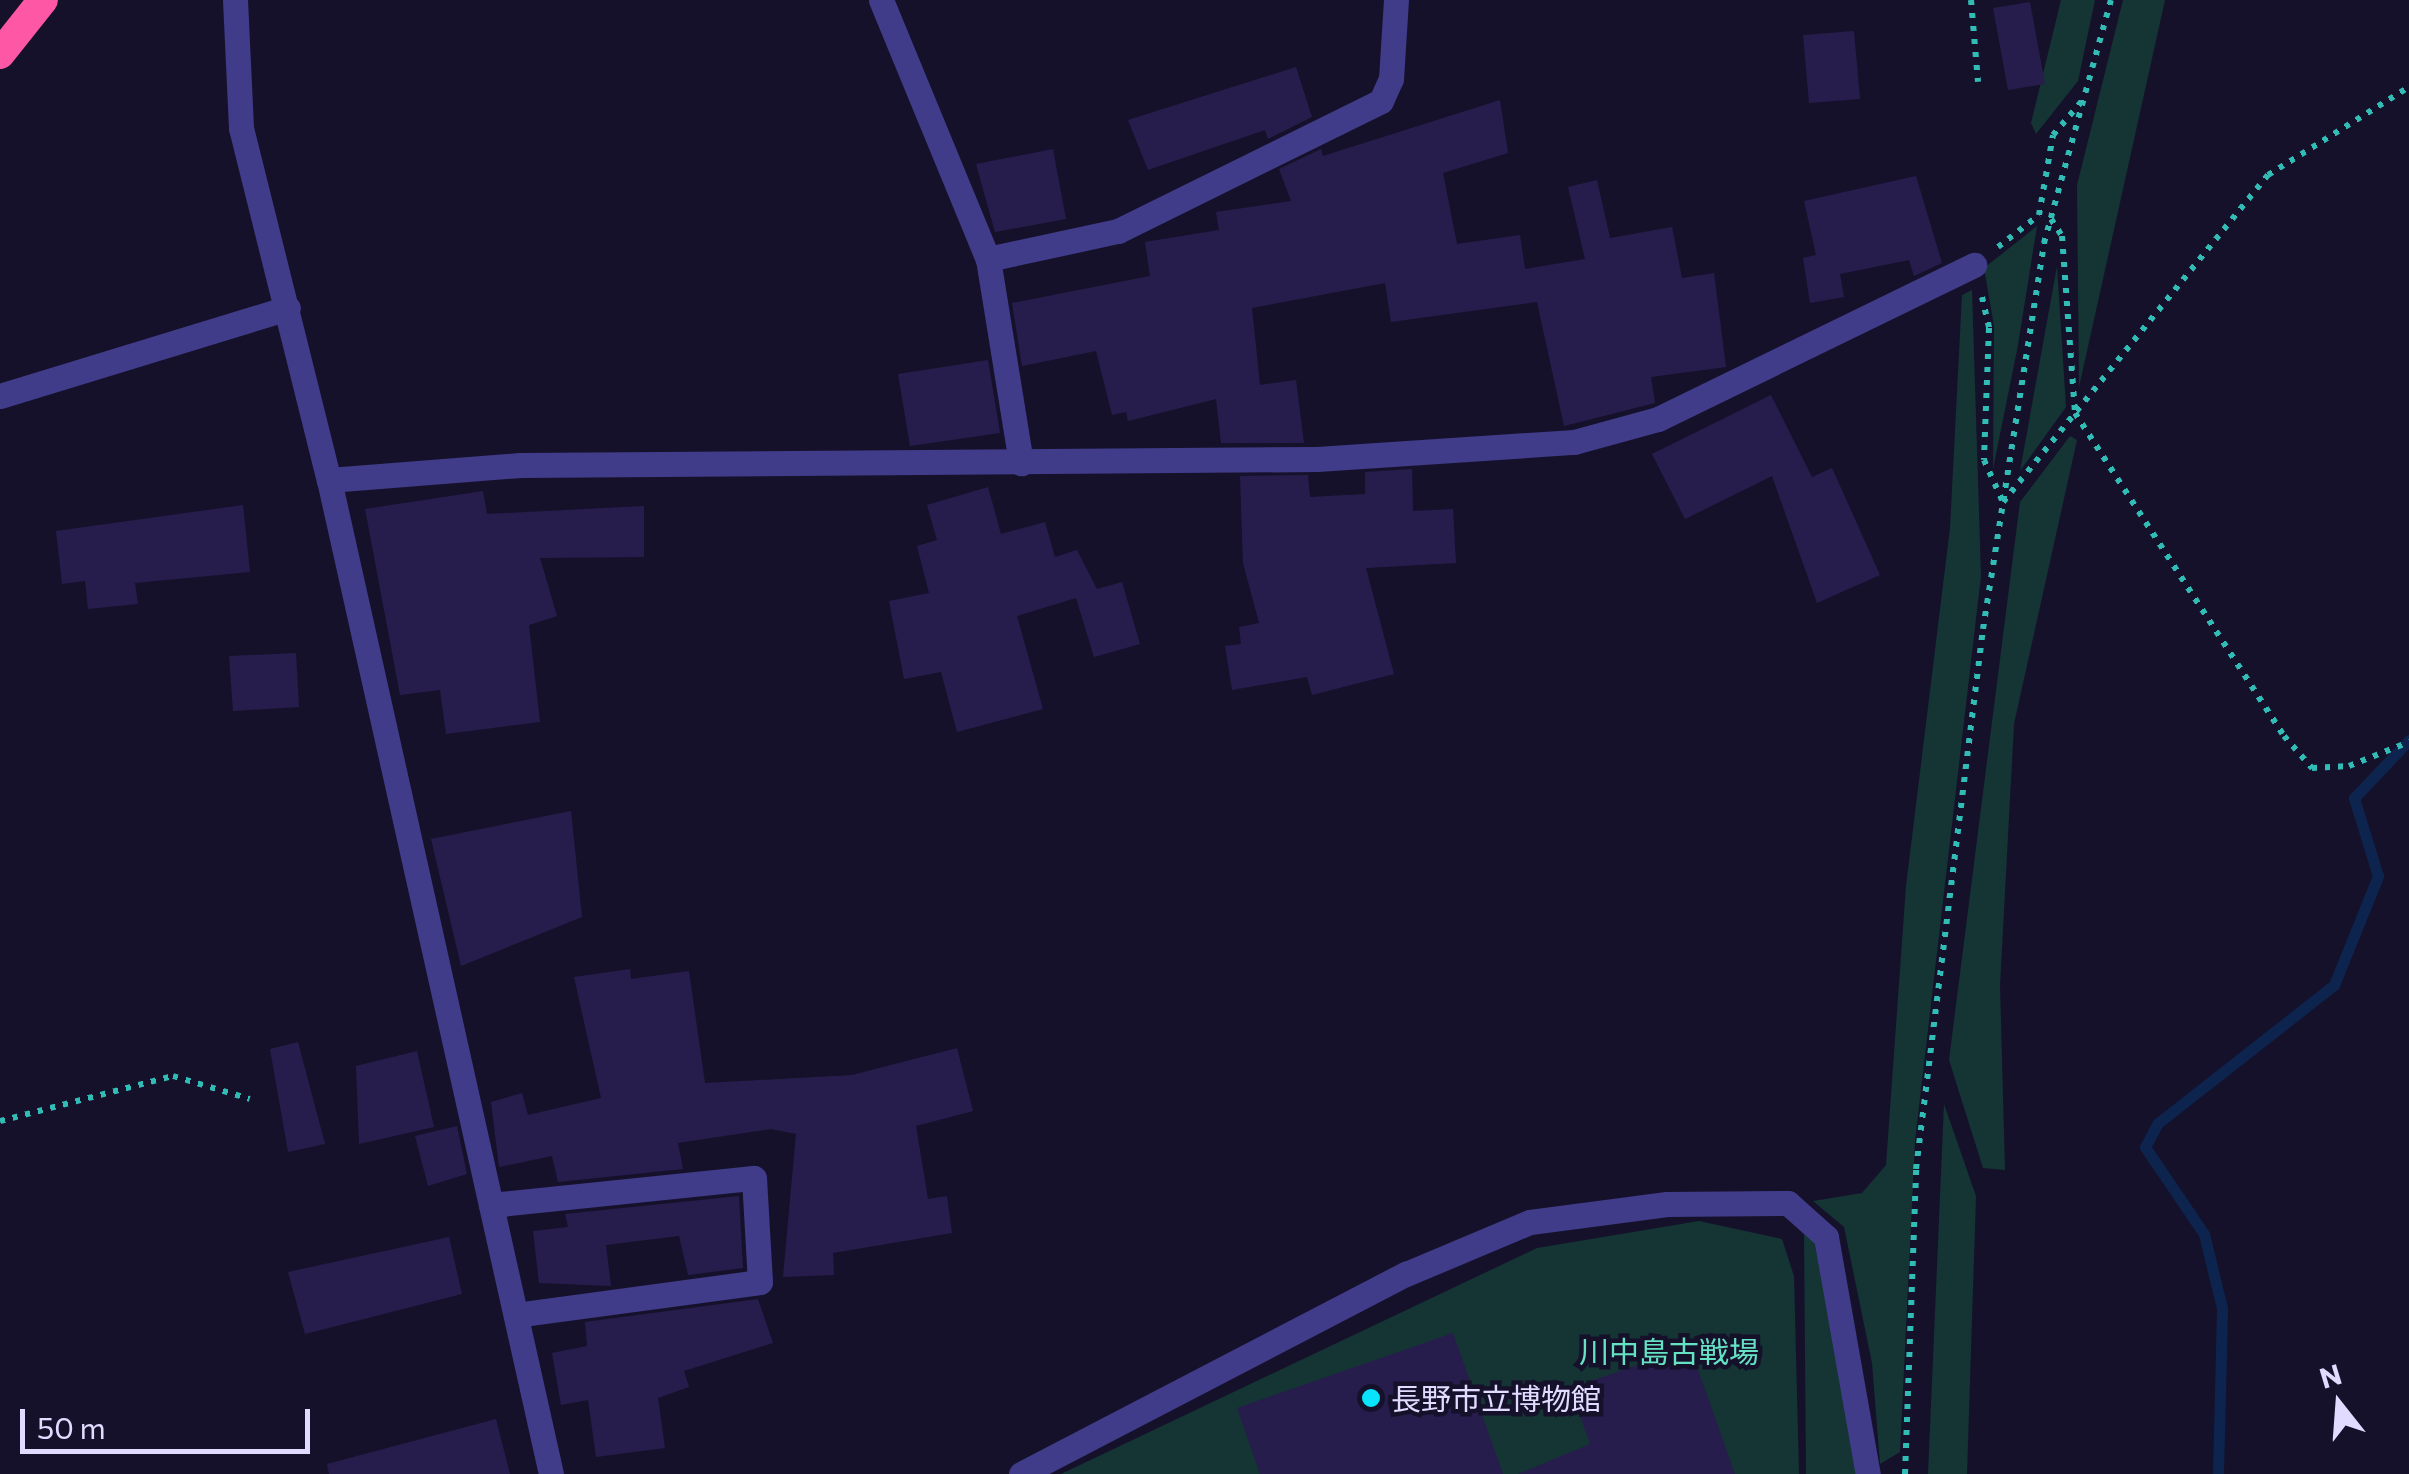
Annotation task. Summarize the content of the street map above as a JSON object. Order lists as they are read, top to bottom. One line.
{"parks":["川中島古戦場"],"places":["長野市立博物館"],"scale_bar":"50 m","north":"top"}
